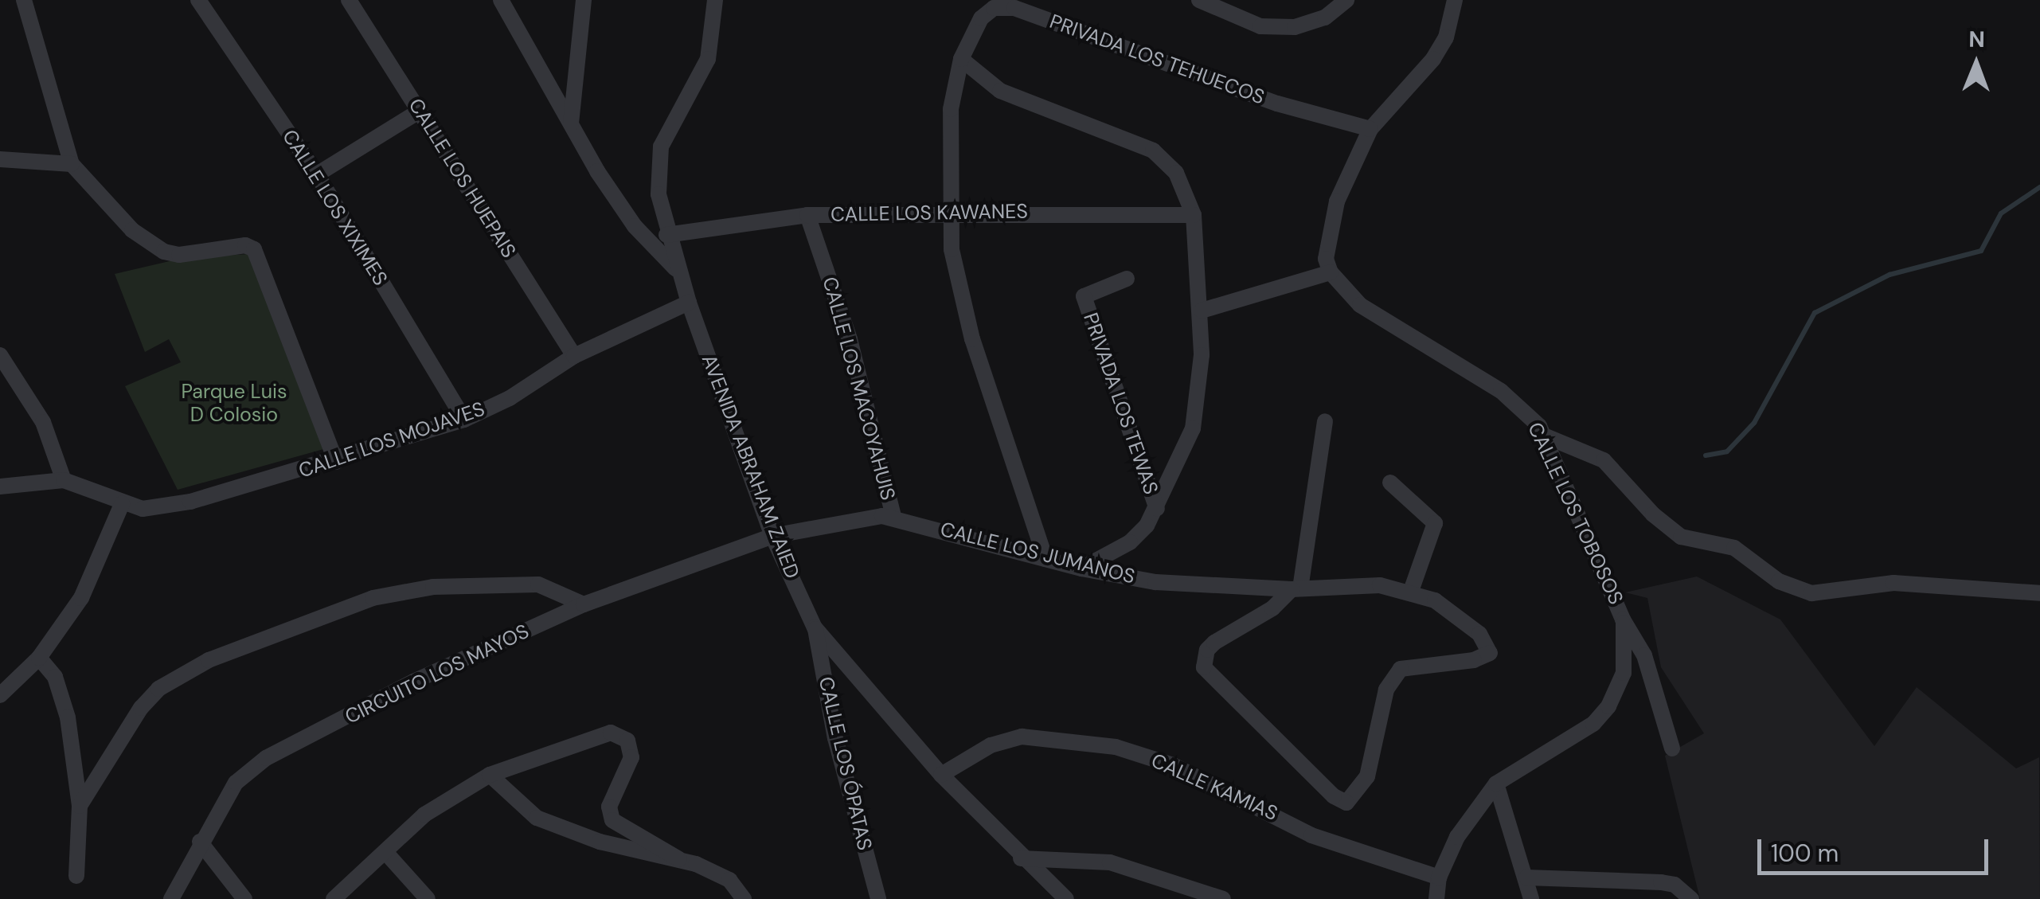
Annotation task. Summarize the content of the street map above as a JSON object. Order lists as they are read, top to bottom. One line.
{"streets":{"street":["PRIVADA LOS TEHUECOS","CALLE LOS HUEPAIS","CALLE LOS XIXIMES","CALLE LOS KAWANES","CALLE LOS MACOYAHUIS","PRIVADA LOS TEWAS","CALLE LOS MOJAVES","AVENIDA ABRAHAM ZAIED","CALLE LOS TOBOSOS","CALLE LOS JUMANOS","CIRCUITO LOS MAYOS","CALLE LOS ÓPATAS","CALLE KAMIAS"]},"crossings":[["PRIVADA LOS TEHUECOS","CALLE LOS KAWANES"],["PRIVADA LOS TEHUECOS","CALLE LOS JUMANOS"],["CALLE LOS HUEPAIS","CALLE LOS MOJAVES"],["CALLE LOS XIXIMES","CALLE LOS MOJAVES"],["CALLE LOS KAWANES","CALLE LOS MACOYAHUIS"],["CALLE LOS KAWANES","AVENIDA ABRAHAM ZAIED"],["CALLE LOS MACOYAHUIS","CALLE LOS JUMANOS"],["CALLE LOS MOJAVES","AVENIDA ABRAHAM ZAIED"],["AVENIDA ABRAHAM ZAIED","CALLE LOS JUMANOS"],["AVENIDA ABRAHAM ZAIED","CIRCUITO LOS MAYOS"],["AVENIDA ABRAHAM ZAIED","CALLE LOS ÓPATAS"],["AVENIDA ABRAHAM ZAIED","CALLE KAMIAS"],["CALLE LOS JUMANOS","CIRCUITO LOS MAYOS"]],"parks":["Parque Luis D Colosio"],"scale_bar":"100 m","north":"top"}
